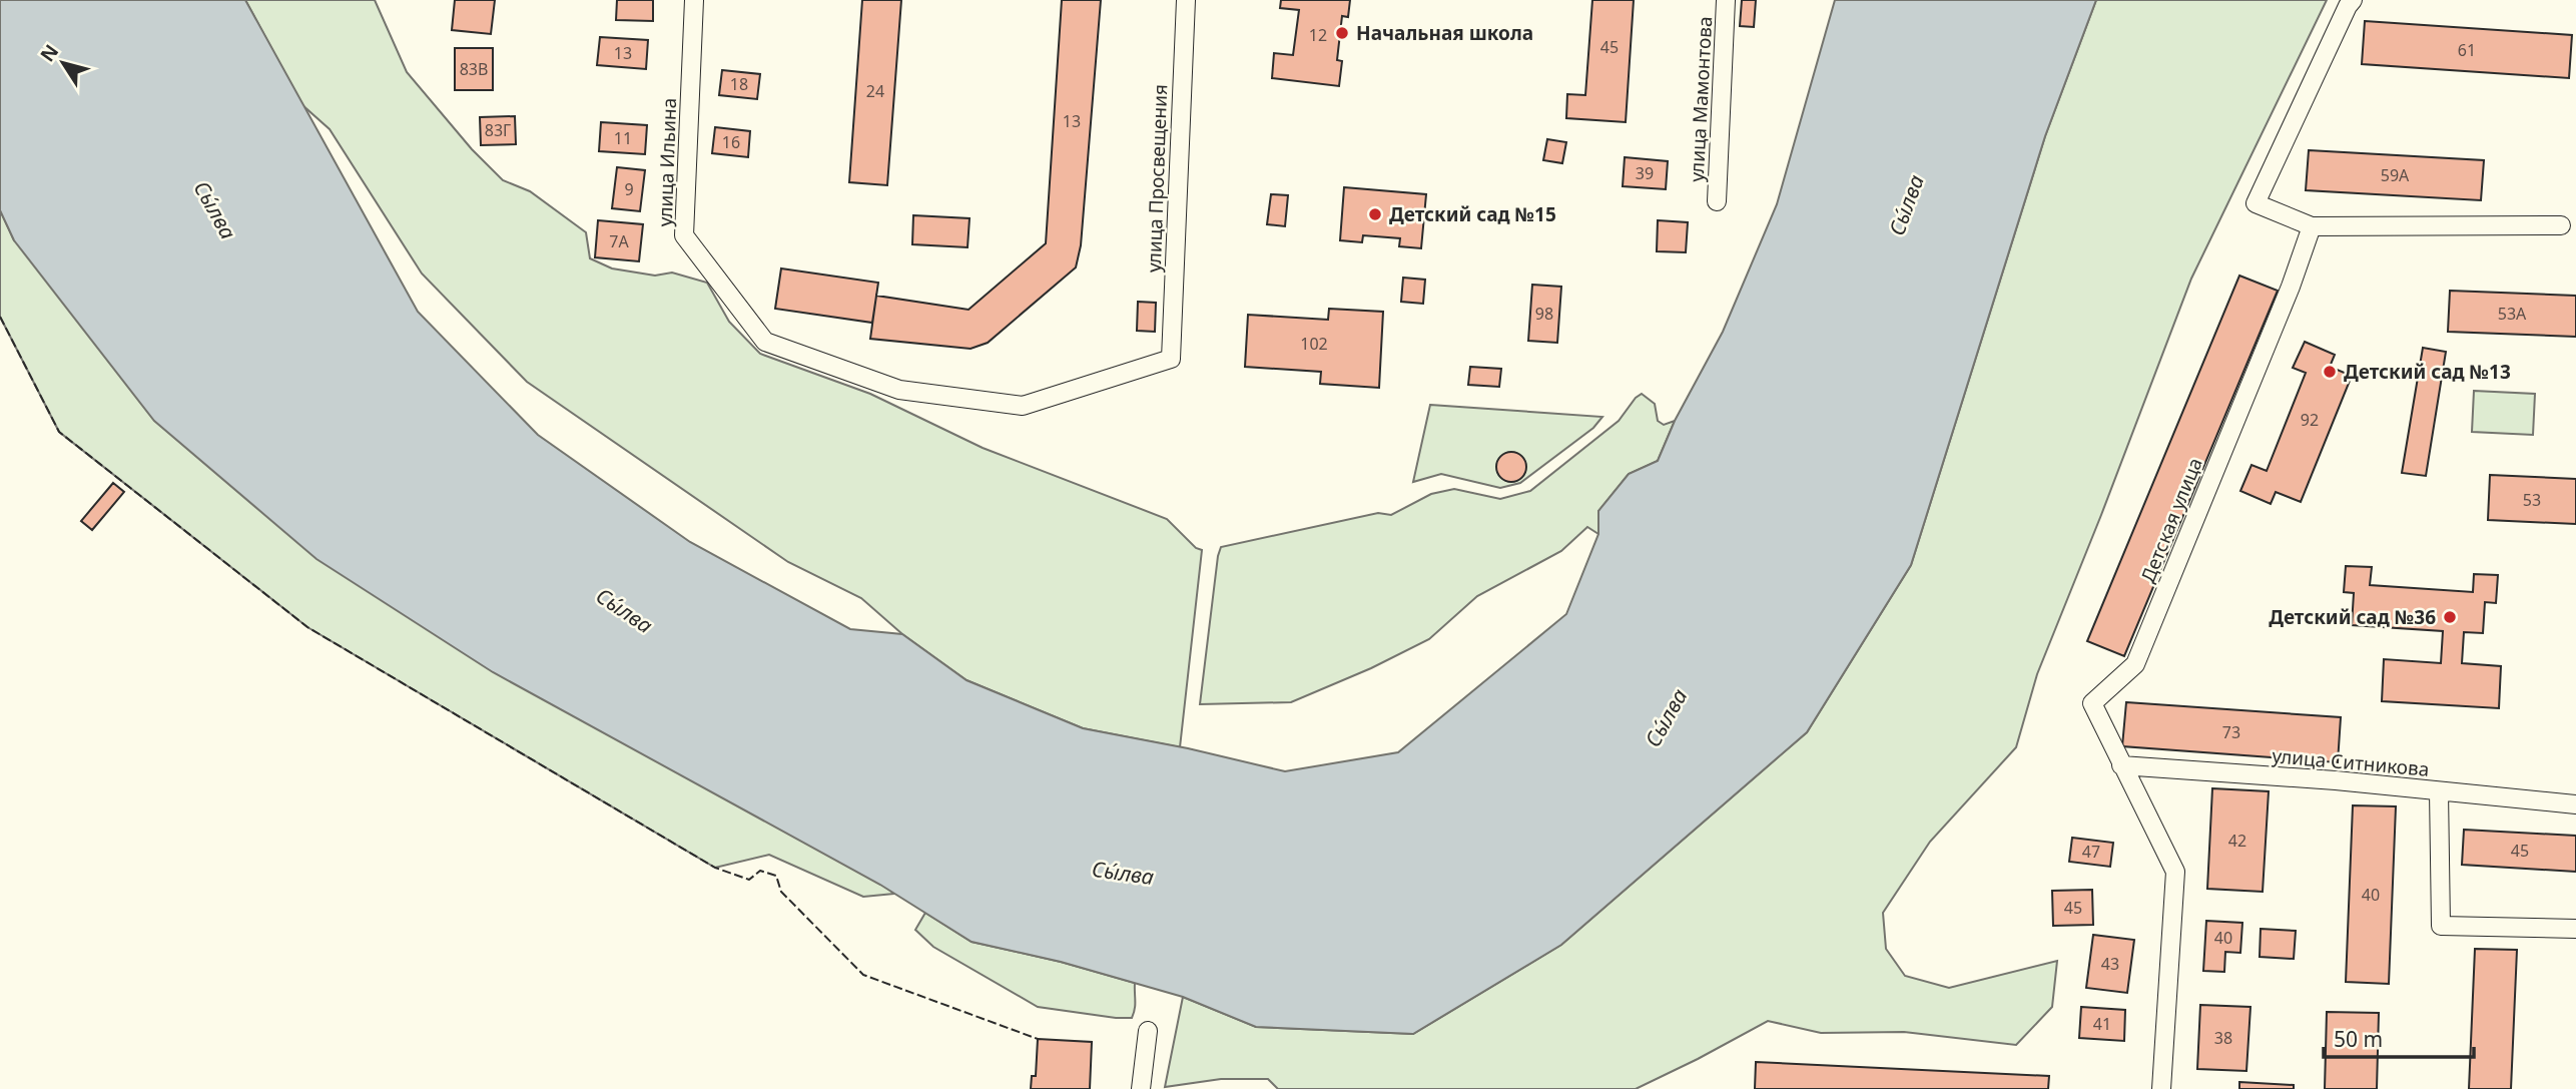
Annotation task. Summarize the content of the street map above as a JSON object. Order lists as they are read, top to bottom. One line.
{"streets":{"street":["улица Мамонтова","улица Ильина","улица Просвещения","Детская улица","улица Ситникова"]},"crossings":[["улица Ильина","улица Просвещения"],["Детская улица","улица Ситникова"]],"water":["Сы́лва"],"places":["Начальная школа","Детский сад №15","Детский сад №13","Детский сад №36"],"house_numbers":["12","45","61","13","83В","18","24","13","83Г","11","16","39","59А","9","7А","98","53А","102","92","53","73","42","45","47","40","45","40","43","41","38"],"scale_bar":"50 m","north":"top left"}
